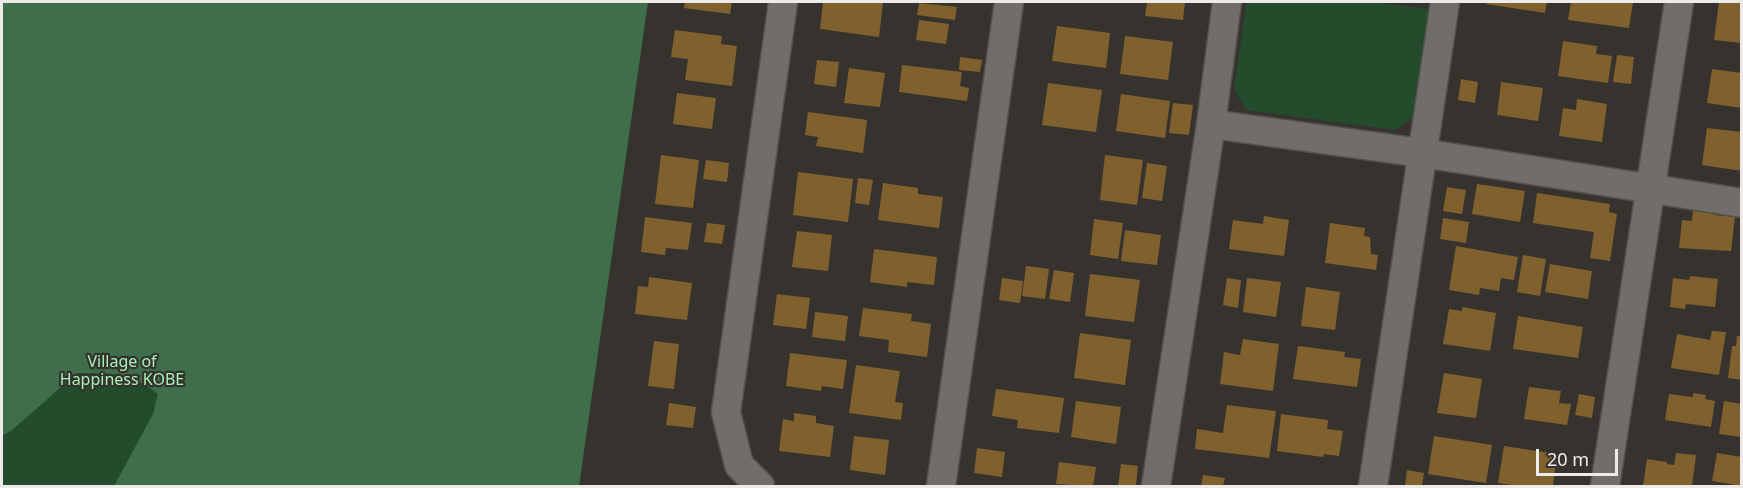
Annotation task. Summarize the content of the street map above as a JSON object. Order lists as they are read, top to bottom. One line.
{"parks":["Village of Happiness KOBE"],"scale_bar":"20 m"}
